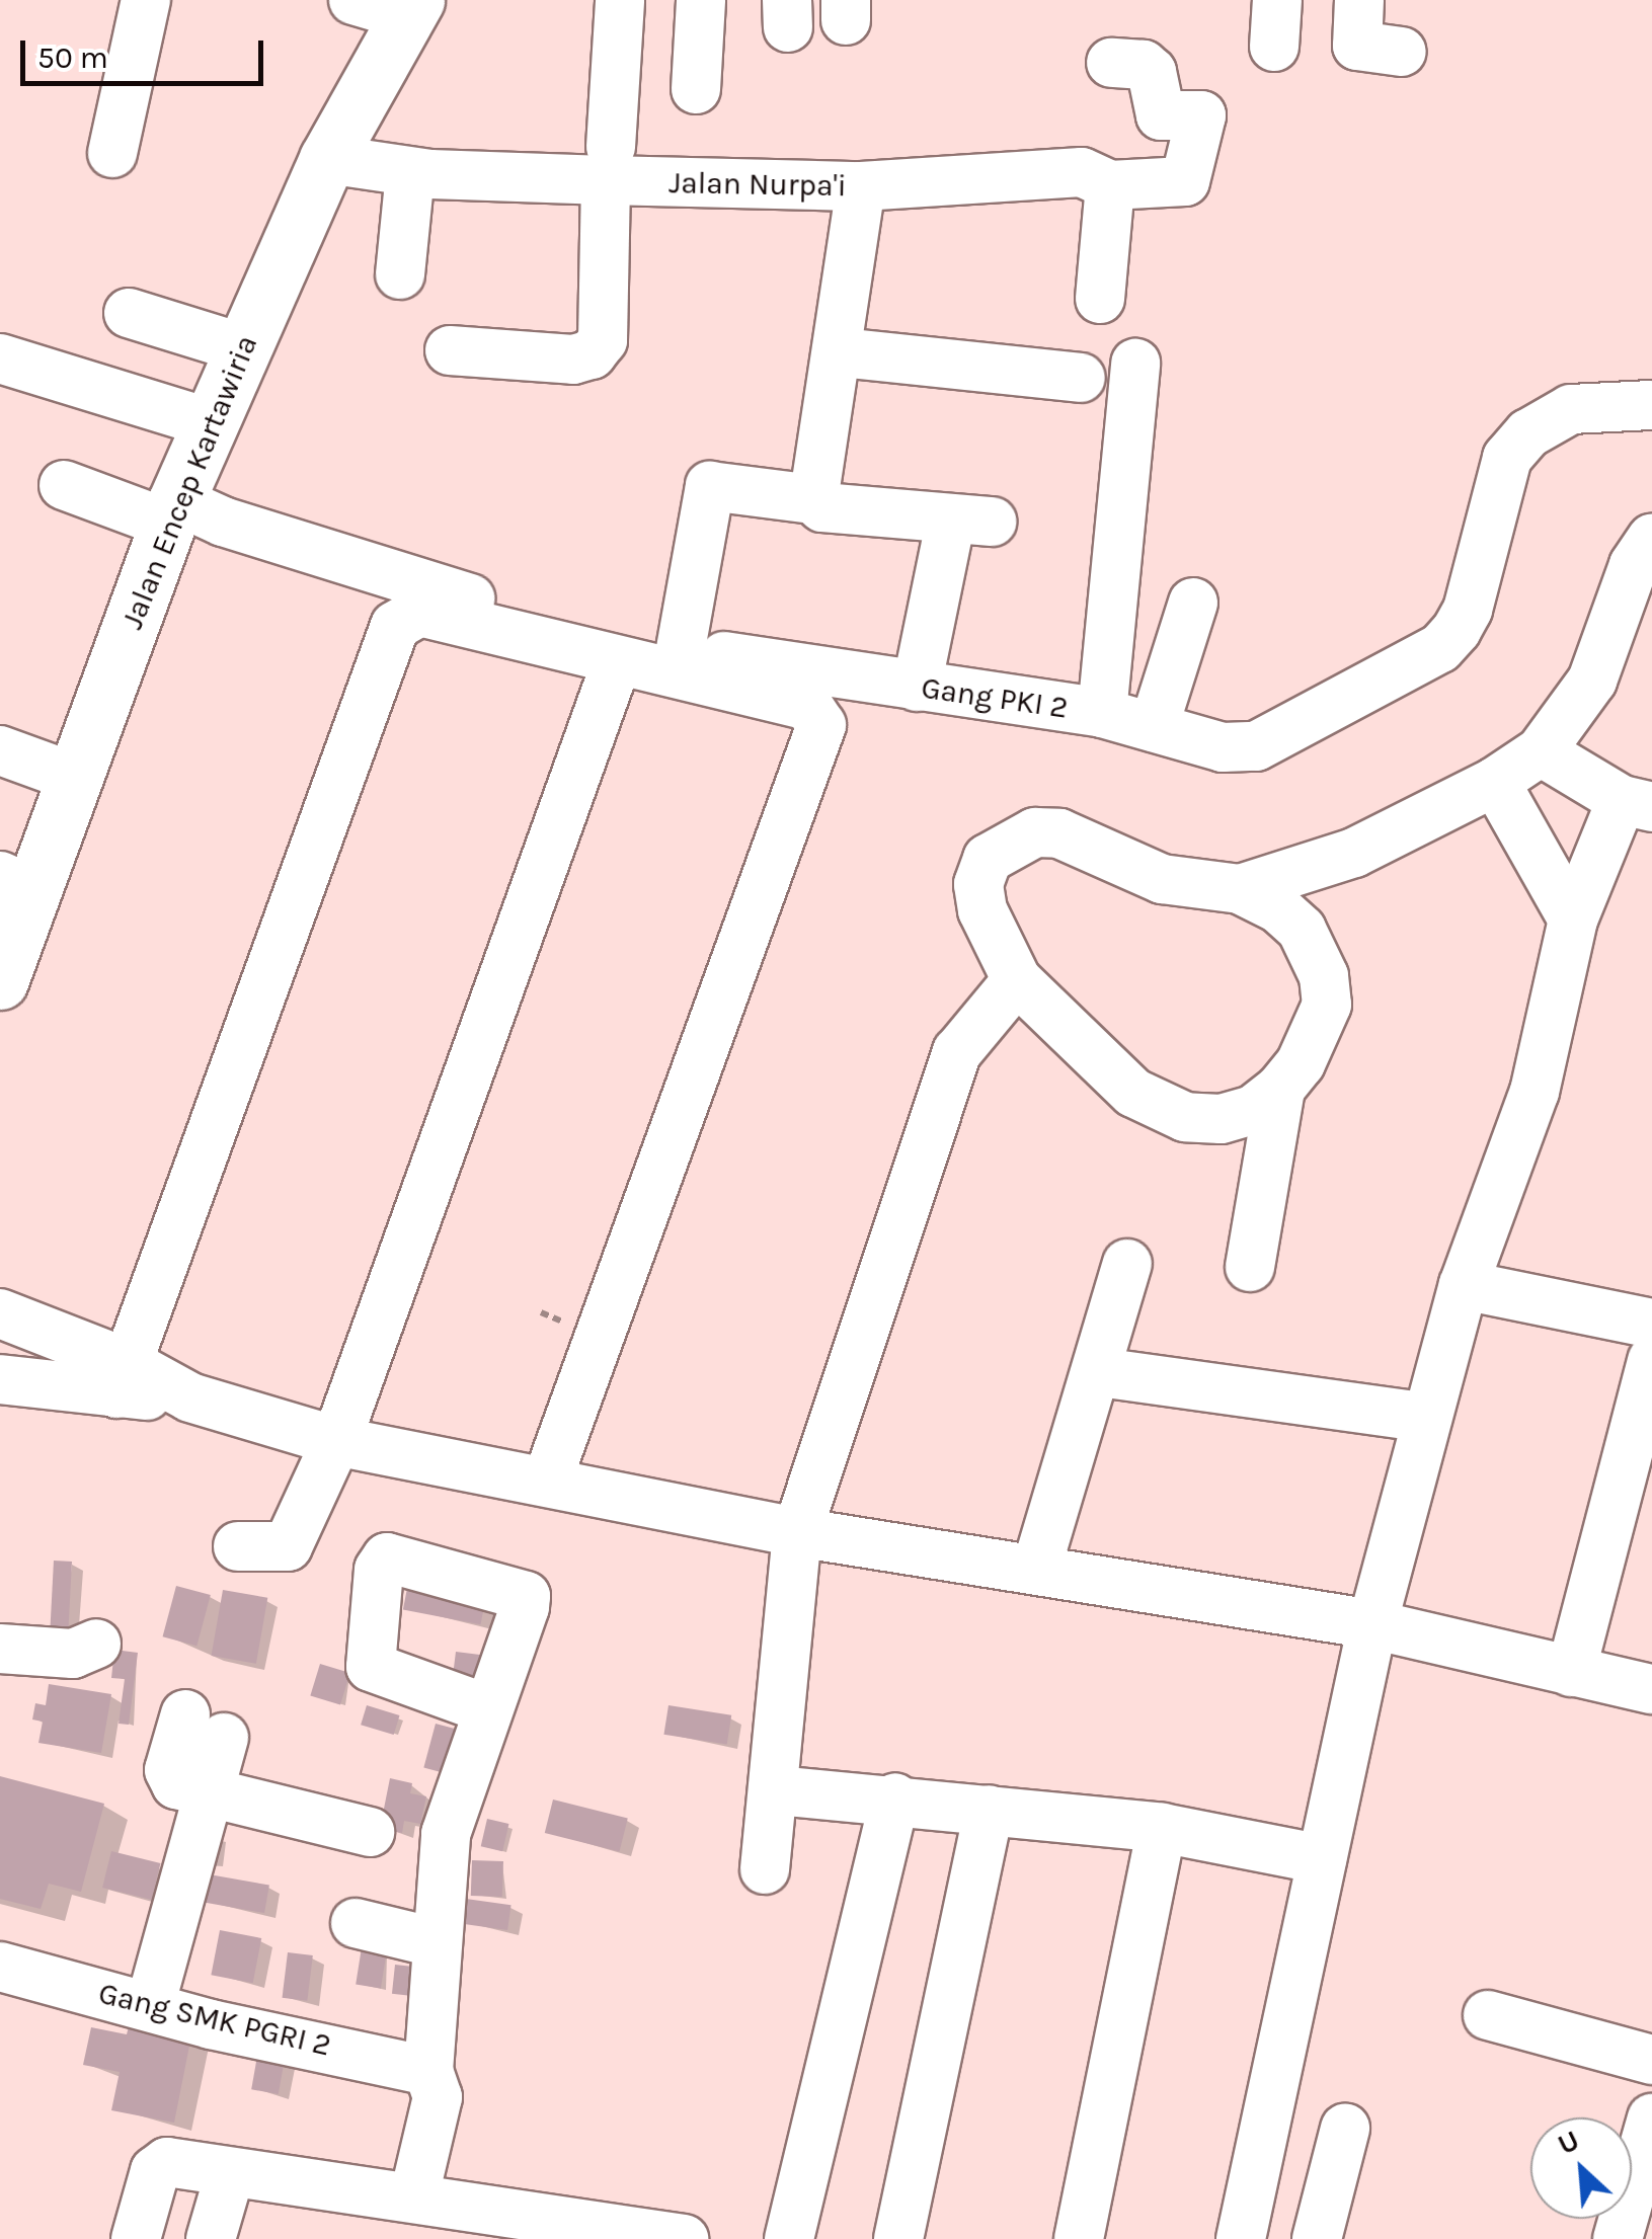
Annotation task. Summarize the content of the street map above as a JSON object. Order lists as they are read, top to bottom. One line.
{"streets":{"main road":["Jalan Encep Kartawiria"],"street":["Jalan Nurpa'i","Gang PKI 2","Gang SMK PGRI 2"]},"crossings":[["Jalan Nurpa'i","Jalan Encep Kartawiria"],["Jalan Encep Kartawiria","Gang PKI 2"]],"scale_bar":"50 m","north":"top left"}
